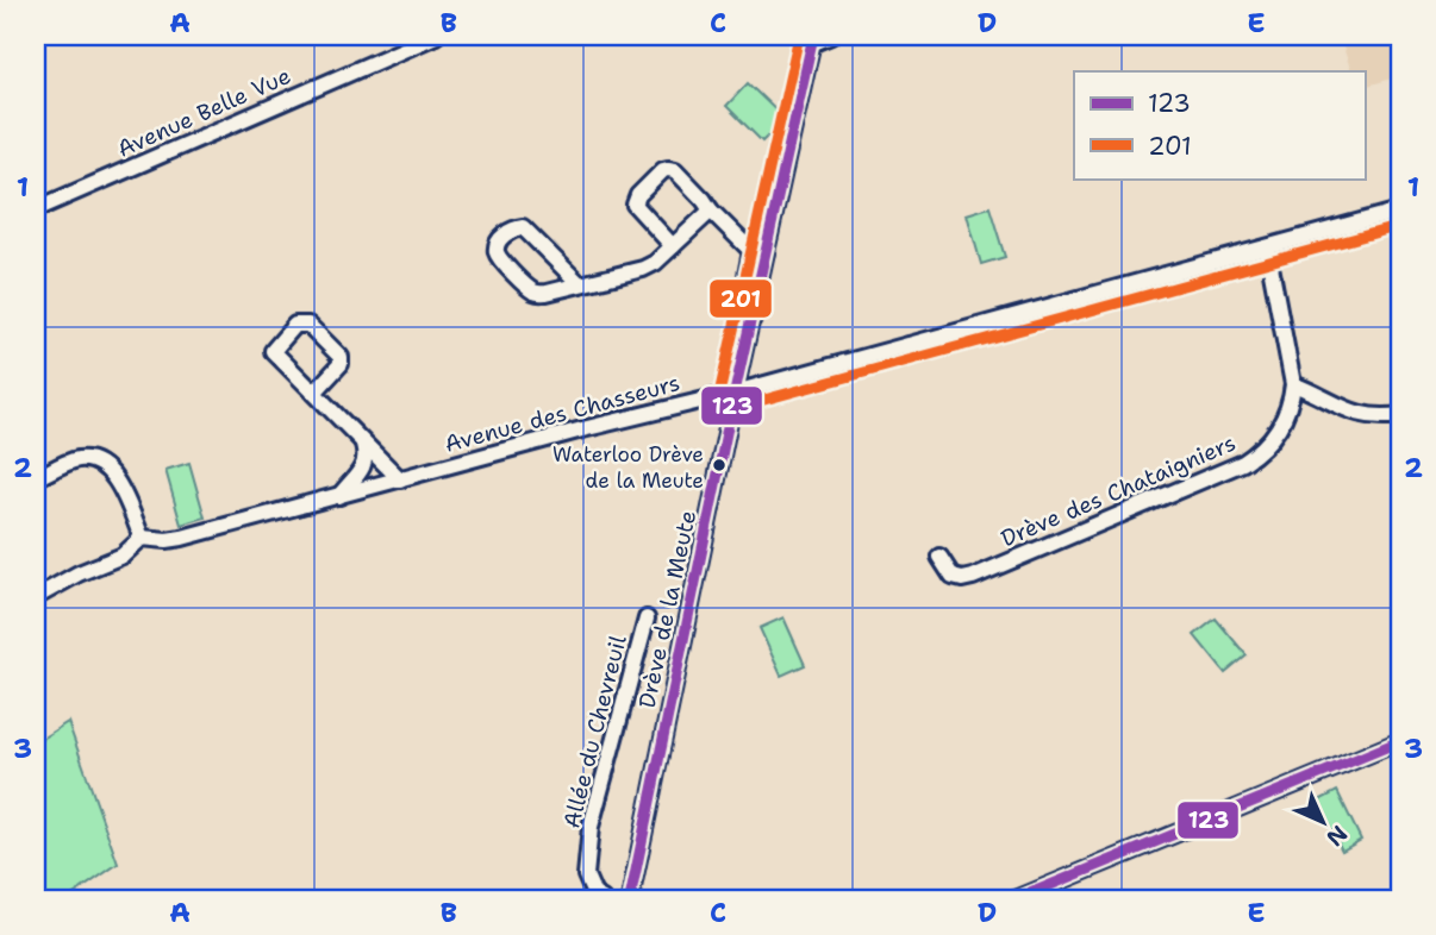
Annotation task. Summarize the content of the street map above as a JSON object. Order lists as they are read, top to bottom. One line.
{"streets":{"street":["Avenue Belle Vue","Avenue des Chasseurs","Drève des Chataigniers","Drève de la Meute","Allée du Chevreuil"]},"crossings":[["Avenue des Chasseurs","Drève des Chataigniers"],["Avenue des Chasseurs","Drève de la Meute"]],"places":["Waterloo Drève de la Meute"],"lines":["transit line 123","transit line 201"],"legend":["123","201"],"north":"bottom right","grid":{"columns":["A","B","C","D","E"],"rows":["1","2","3"]}}
